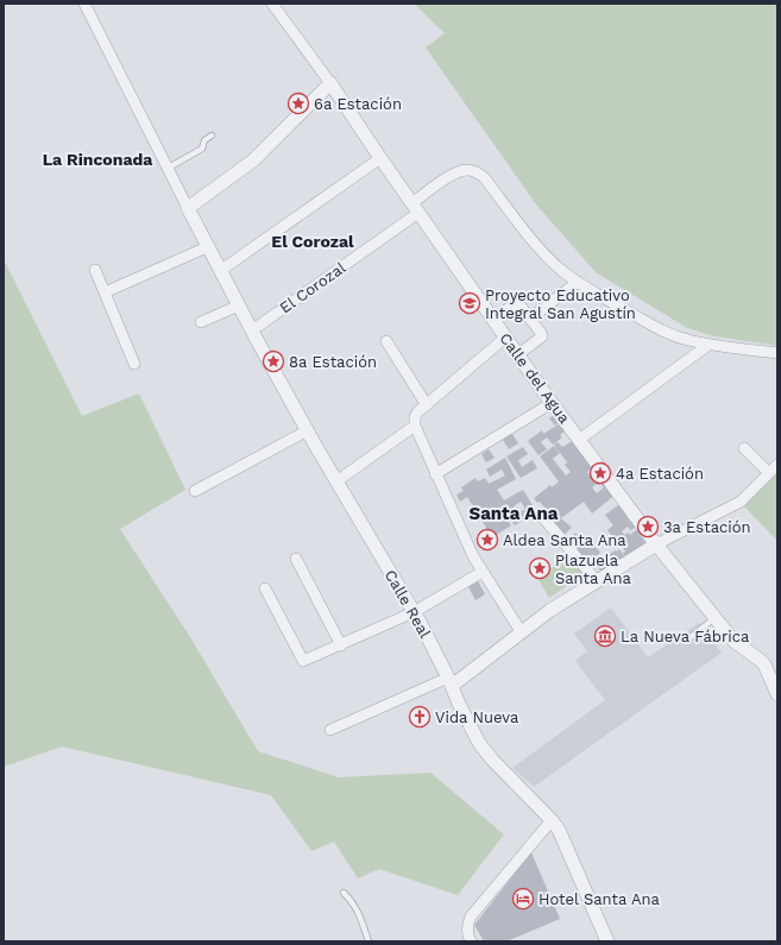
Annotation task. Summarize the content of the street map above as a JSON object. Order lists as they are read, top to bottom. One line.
{"streets":{"street":["El Corozal","Calle del Agua","Calle Real"]},"crossings":[["El Corozal","Calle del Agua"],["El Corozal","Calle Real"]],"districts":["La Rinconada","El Corozal","Santa Ana"],"places":{"place":["6a Estación","8a Estación","4a Estación","3a Estación","Aldea Santa Ana","Plazuela Santa Ana"],"school or university":["Proyecto Educativo Integral San Agustín"],"museum":["La Nueva Fábrica"],"church":["Vida Nueva"],"hotel":["Hotel Santa Ana"]}}
